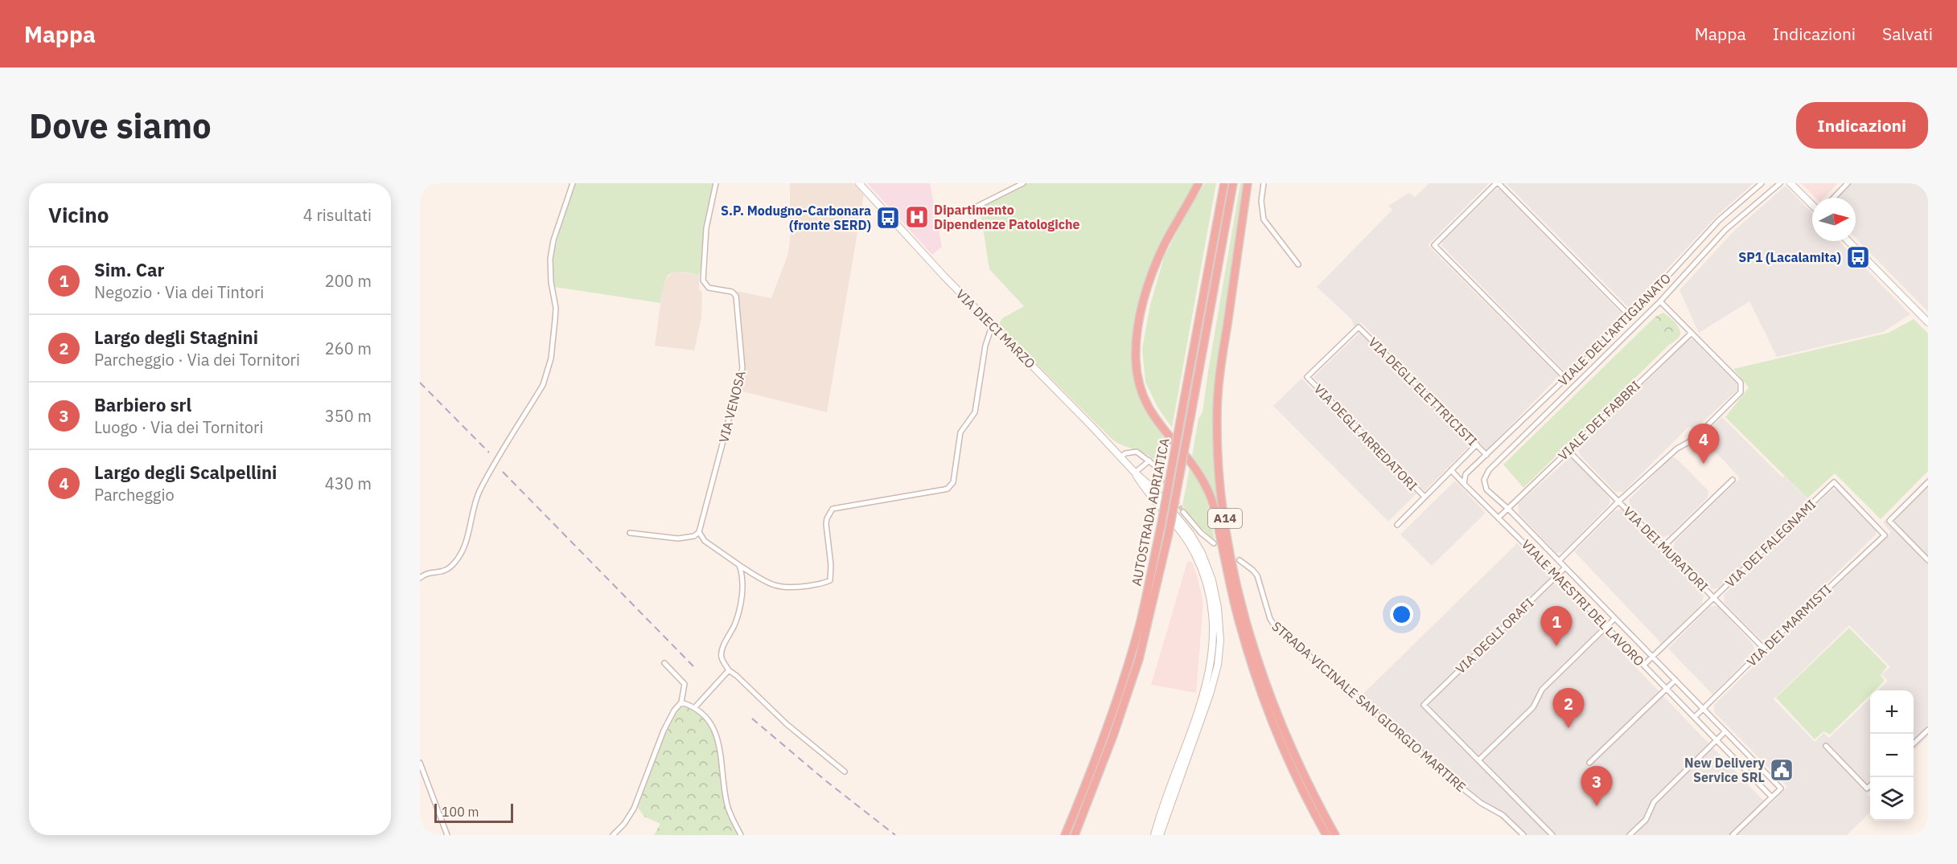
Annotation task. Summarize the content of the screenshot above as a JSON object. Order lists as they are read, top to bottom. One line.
{"streets":{"highway":["AUTOSTRADA ADRIATICA","A14"],"main road":["VIA DIECI MARZO"],"street":["VIALE DELL'ARTIGIANATO","VIA DEGLI ELETTRICISTI","VIA VENOSA","VIALE DEI FABBRI","VIA DEGLI ARREDATORI","VIA DEI FALEGNAMI","VIA DEI MURATORI","VIALE MAESTRI DEL LAVORO","VIA DEI MARMISTI","VIA DEGLI ORAFI","STRADA VICINALE SAN GIORGIO MARTIRE"]},"crossings":[["VIALE DELL'ARTIGIANATO","VIA DEGLI ELETTRICISTI"],["VIALE DELL'ARTIGIANATO","VIALE MAESTRI DEL LAVORO"],["VIA DEGLI ELETTRICISTI","VIA DEGLI ARREDATORI"],["VIALE DEI FABBRI","VIA DEI MURATORI"],["VIALE DEI FABBRI","VIALE MAESTRI DEL LAVORO"],["VIA DEI FALEGNAMI","VIA DEI MURATORI"],["VIA DEI FALEGNAMI","VIALE MAESTRI DEL LAVORO"],["VIA DEI FALEGNAMI","VIA DEI MARMISTI"],["VIA DEI MURATORI","VIA DEI MARMISTI"],["VIALE MAESTRI DEL LAVORO","VIA DEI MARMISTI"],["VIALE MAESTRI DEL LAVORO","VIA DEGLI ORAFI"]],"places":{"hospital":["Dipartimento Dipendenze Patologiche"],"bus stop":["S.P. Modugno-Carbonara (fronte SERD)","SP1 (Lacalamita)"],"public building":["New Delivery Service SRL"]},"scale_bar":"100 m","north":"right","page":{"header":"Mappa","nav":["Mappa","Indicazioni","Salvati"],"buttons":"Indicazioni","title":"Dove siamo","heading":["Vicino","4 risultati"],"list":[{"mark":"1","name":"Sim. Car","note":"Negozio · Via dei Tintori","value":"200 m"},{"mark":"2","name":"Largo degli Stagnini","note":"Parcheggio · Via dei Tornitori","value":"260 m"},{"mark":"3","name":"Barbiero srl","note":"Luogo · Via dei Tornitori","value":"350 m"},{"mark":"4","name":"Largo degli Scalpellini","note":"Parcheggio","value":"430 m"}],"pins":["4","1","2","3"],"map_buttons":["+","−"],"scale":"100 m"}}
